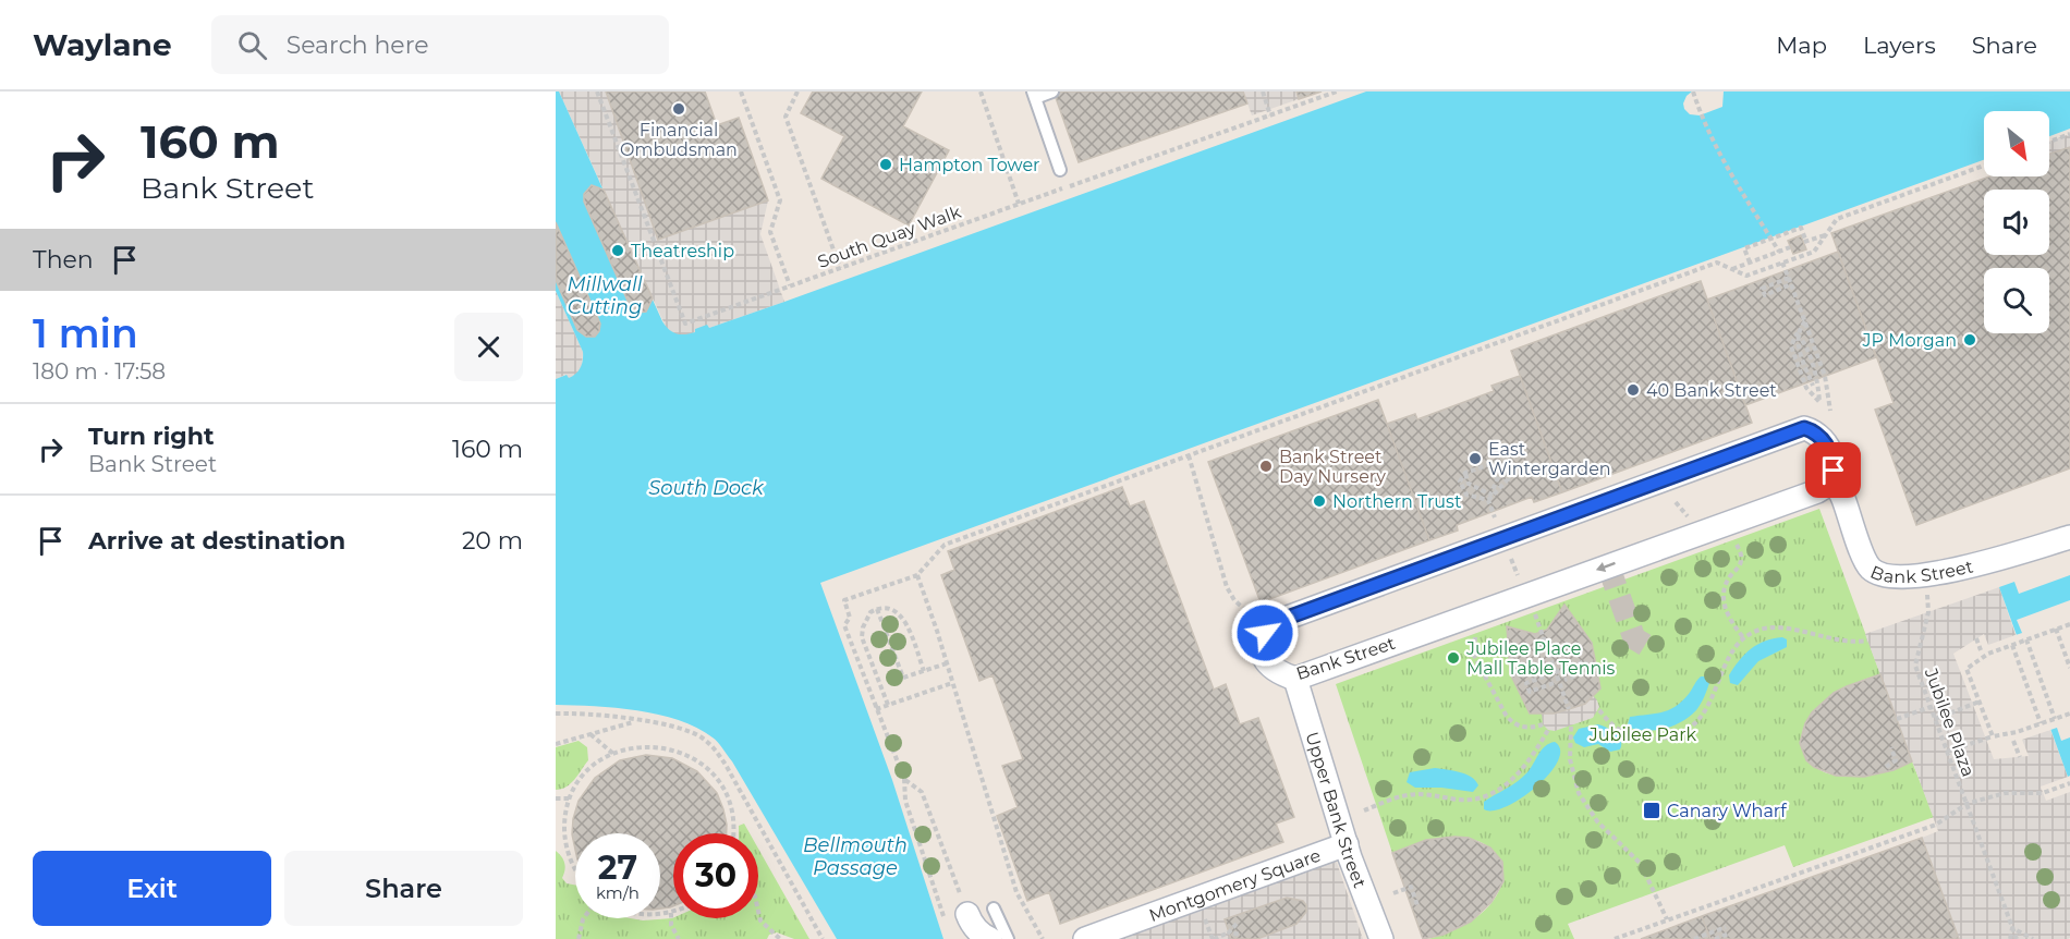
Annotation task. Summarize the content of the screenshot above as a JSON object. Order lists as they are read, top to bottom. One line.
{"streets":{"street":["Bank Street","Upper Bank Street","Montgomery Square"],"path":["South Quay Walk","Jubilee Plaza"]},"crossings":[["Bank Street","Upper Bank Street"],["Upper Bank Street","Montgomery Square"]],"water":["Millwall Cutting","South Dock","Bellmouth Passage"],"parks":["Jubilee Park"],"places":{"other":["Financial Ombudsman","Hampton Tower","Theatreship","JP Morgan","40 Bank Street","East Wintergarden","Bank Street Day Nursery","Northern Trust","Jubilee Place Mall Table Tennis"],"transit":["Canary Wharf"]},"north":"bottom right","page":{"header":"Waylane","search":"Search here","nav":["Map","Layers","Share"],"turn":["160 m","Bank Street"],"then":"Then","heading":["1 min","180 m · 17:58"],"list":[{"name":"Turn right","note":"Bank Street","value":"160 m"},{"name":"Arrive at destination","value":"20 m"}],"speed":"27 km/h","limit":"30","buttons":["Exit","Share"]}}
